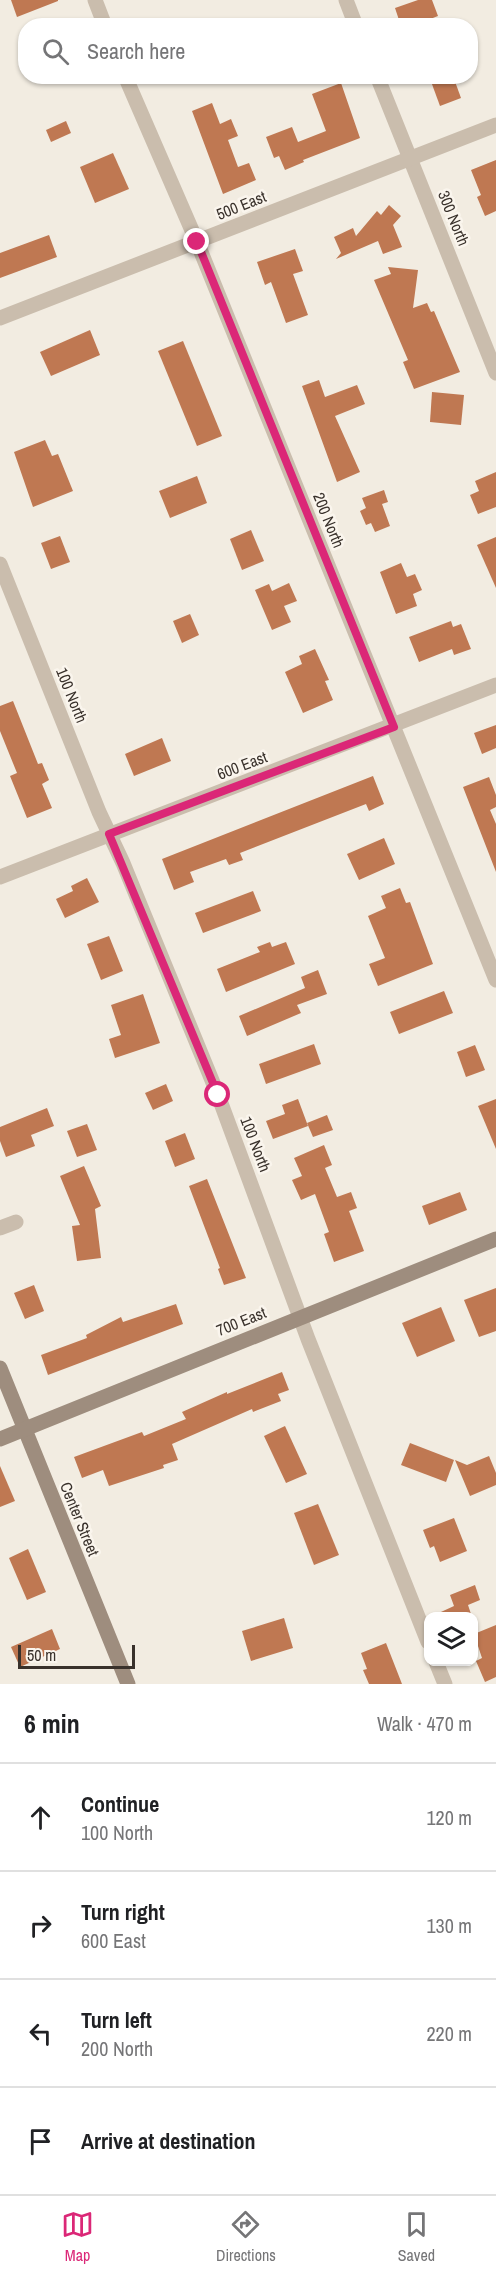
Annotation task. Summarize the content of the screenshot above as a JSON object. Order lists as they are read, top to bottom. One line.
{"streets":{"street":["500 East","300 North","200 North","100 North","600 East","700 East","Center Street"]},"crossings":[["500 East","300 North"],["500 East","200 North"],["200 North","600 East"],["100 North","600 East"],["100 North","700 East"],["700 East","Center Street"]],"scale_bar":"50 m","page":{"search":"Search here","scale":"50 m","heading":["6 min","Walk · 470 m"],"list":[["Continue","100 North","120 m"],["Turn right","600 East","130 m"],["Turn left","200 North","220 m"],"Arrive at destination"],"nav":["Map","Directions","Saved"]}}
